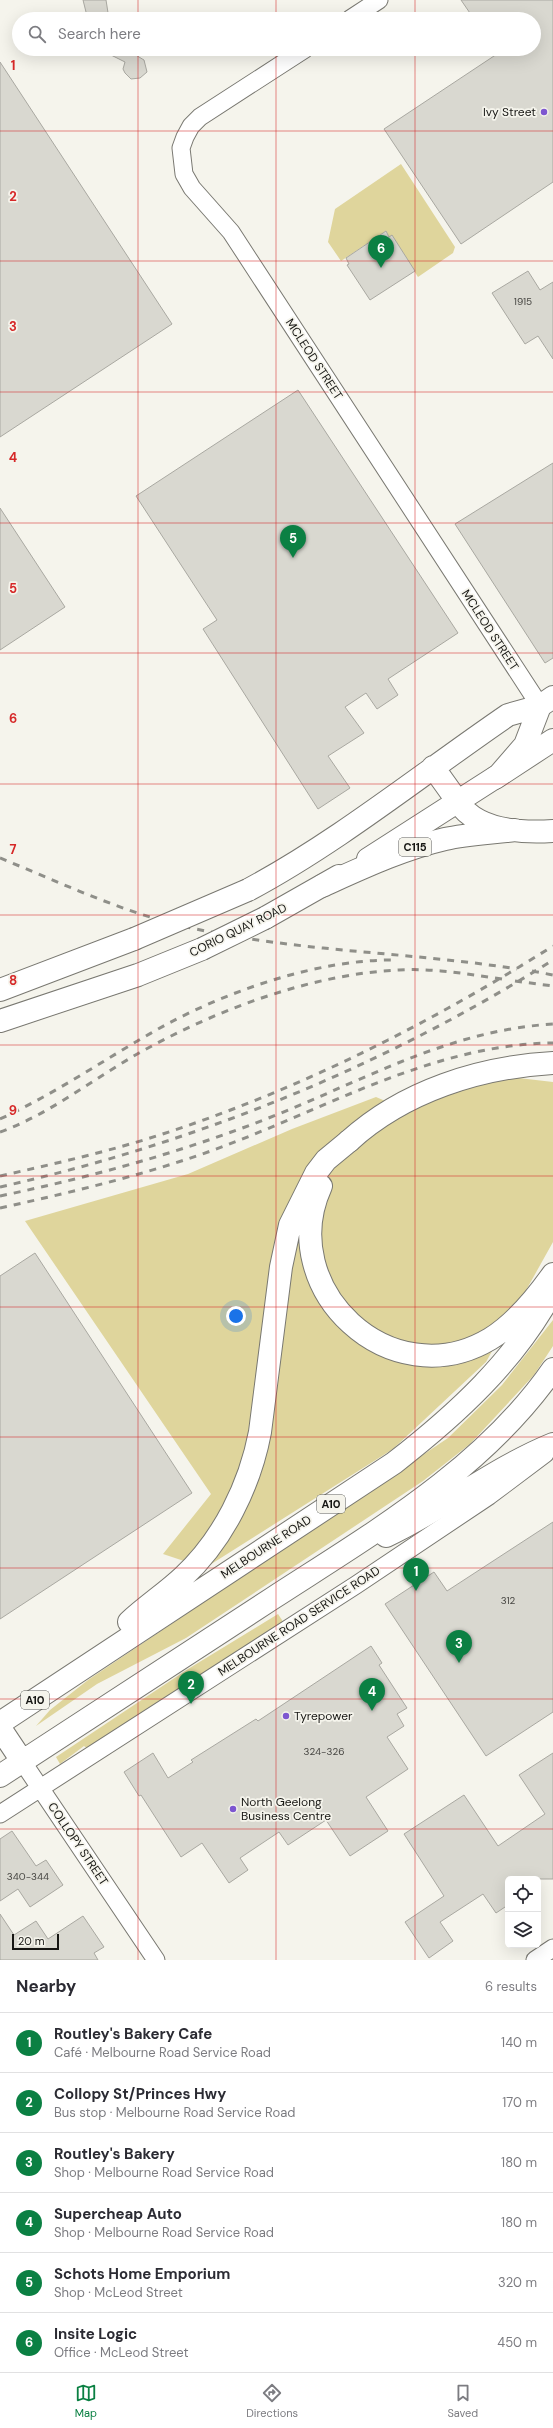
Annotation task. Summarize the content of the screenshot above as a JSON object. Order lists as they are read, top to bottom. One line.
{"streets":{"main road":["C115","CORIO QUAY ROAD","A10","MELBOURNE ROAD","COLLOPY STREET"],"street":["MCLEOD STREET","MELBOURNE ROAD SERVICE ROAD"]},"crossings":[["MCLEOD STREET","CORIO QUAY ROAD"],["C115","CORIO QUAY ROAD"],["MELBOURNE ROAD SERVICE ROAD","COLLOPY STREET"]],"places":["Ivy Street","Tyrepower","North Geelong Business Centre"],"house_numbers":["1915","312","324-326","340-344"],"scale_bar":"20 m","page":{"search":"Search here","pins":["6","5","1","3","2","4"],"scale":"20 m","heading":["Nearby","6 results"],"list":[{"mark":"1","name":"Routley's Bakery Cafe","note":"Café · Melbourne Road Service Road","value":"140 m"},{"mark":"2","name":"Collopy St/Princes Hwy","note":"Bus stop · Melbourne Road Service Road","value":"170 m"},{"mark":"3","name":"Routley's Bakery","note":"Shop · Melbourne Road Service Road","value":"180 m"},{"mark":"4","name":"Supercheap Auto","note":"Shop · Melbourne Road Service Road","value":"180 m"},{"mark":"5","name":"Schots Home Emporium","note":"Shop · McLeod Street","value":"320 m"},{"mark":"6","name":"Insite Logic","note":"Office · McLeod Street","value":"450 m"}],"nav":["Map","Directions","Saved"]},"grid":{"rows":["1","2","3","4","5","6","7","8","9"]}}
